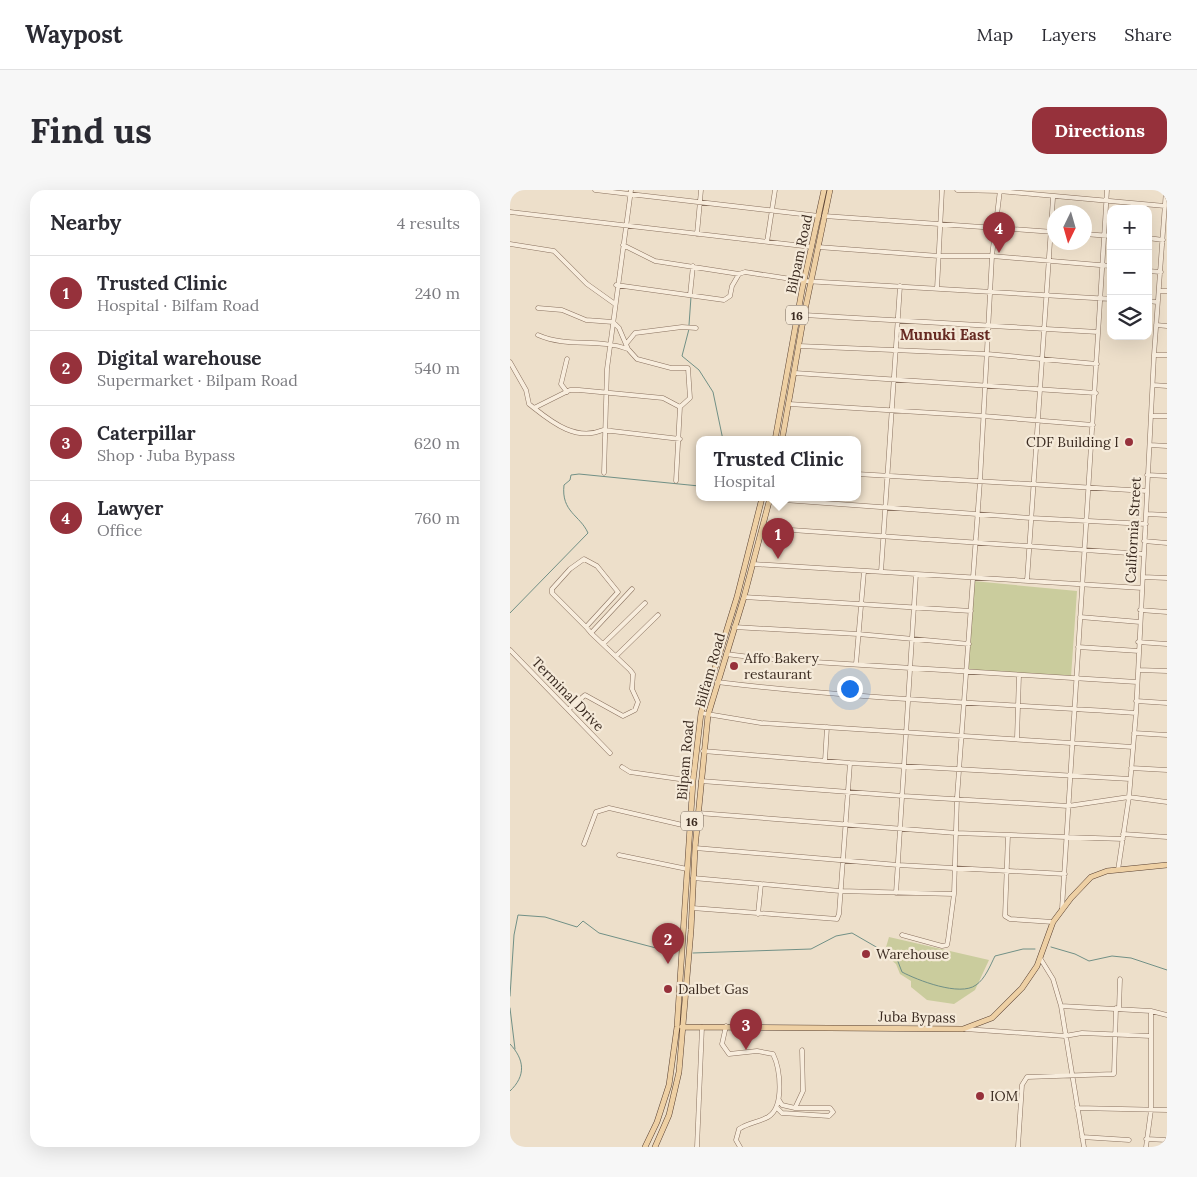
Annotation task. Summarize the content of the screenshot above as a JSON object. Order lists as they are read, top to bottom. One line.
{"streets":{"main road":["Bilpam Road","16","Bilfam Road","Juba Bypass"],"street":["California Street","Terminal Drive"]},"crossings":[["Bilpam Road","16"],["Bilpam Road","Juba Bypass"],["California Street","Juba Bypass"]],"districts":["Munuki East"],"places":["CDF Building I","Affo Bakery restaurant","Warehouse","Dalbet Gas","IOM"],"north":"bottom","page":{"header":"Waypost","nav":["Map","Layers","Share"],"buttons":"Directions","title":"Find us","heading":["Nearby","4 results"],"map_buttons":["+","−"],"pins":["4","1","2","3"],"list":[{"mark":"1","name":"Trusted Clinic","note":"Hospital · Bilfam Road","value":"240 m"},{"mark":"2","name":"Digital warehouse","note":"Supermarket · Bilpam Road","value":"540 m"},{"mark":"3","name":"Caterpillar","note":"Shop · Juba Bypass","value":"620 m"},{"mark":"4","name":"Lawyer","note":"Office","value":"760 m"}],"popup":["Trusted Clinic","Hospital"]}}
